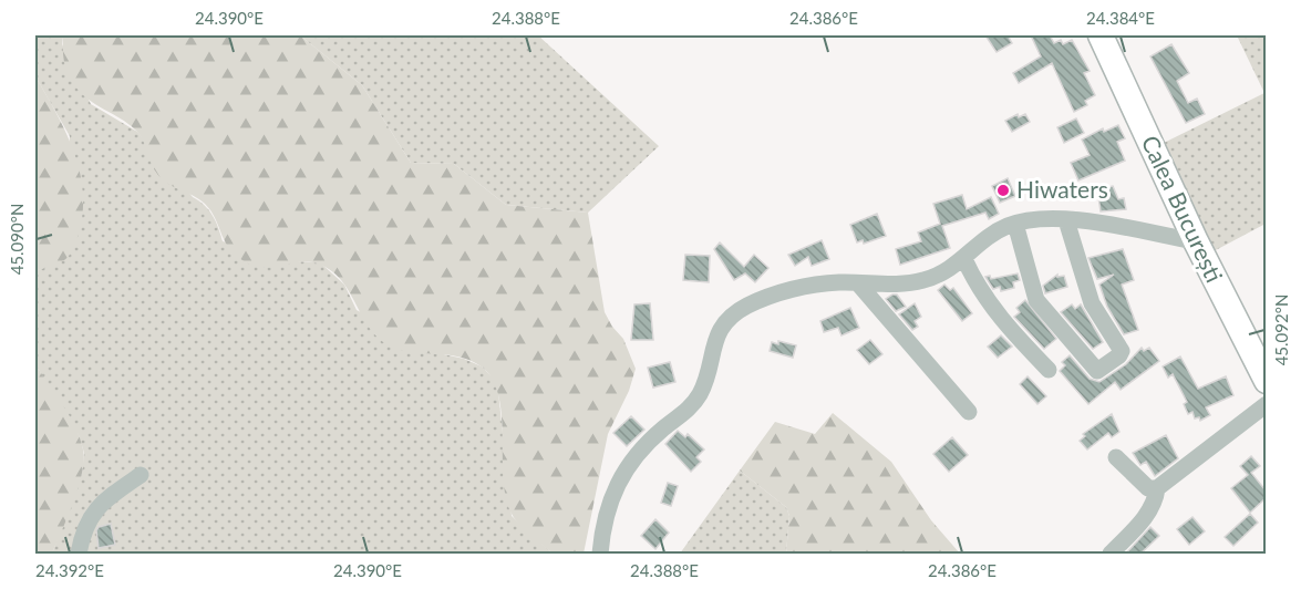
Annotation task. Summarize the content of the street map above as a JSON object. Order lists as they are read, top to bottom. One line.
{"streets":{"highway":["Calea București"]},"places":["Hiwaters"],"coordinates":["24.390°E","24.388°E","24.386°E","24.384°E","45.090°N","45.092°N","24.392°E"]}
